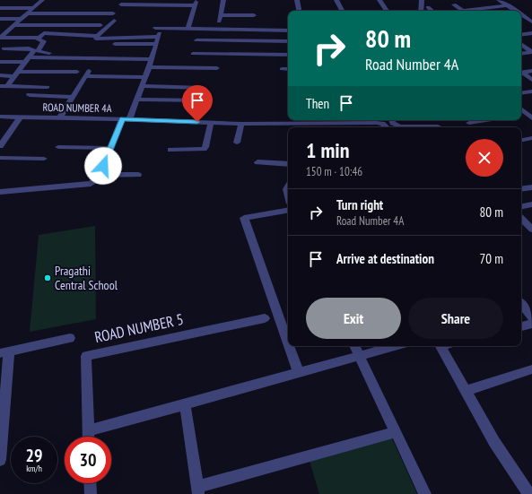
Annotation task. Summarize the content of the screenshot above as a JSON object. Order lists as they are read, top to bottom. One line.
{"streets":{"street":["ROAD NUMBER 4A","ROAD NUMBER 5"]},"places":["Pragathi Central School"],"page":{"turn":["80 m","Road Number 4A"],"then":"Then","heading":["1 min","150 m · 10:46"],"list":[{"name":"Turn right","note":"Road Number 4A","value":"80 m"},{"name":"Arrive at destination","value":"70 m"}],"buttons":["Exit","Share"],"speed":"29 km/h","limit":"30"}}
